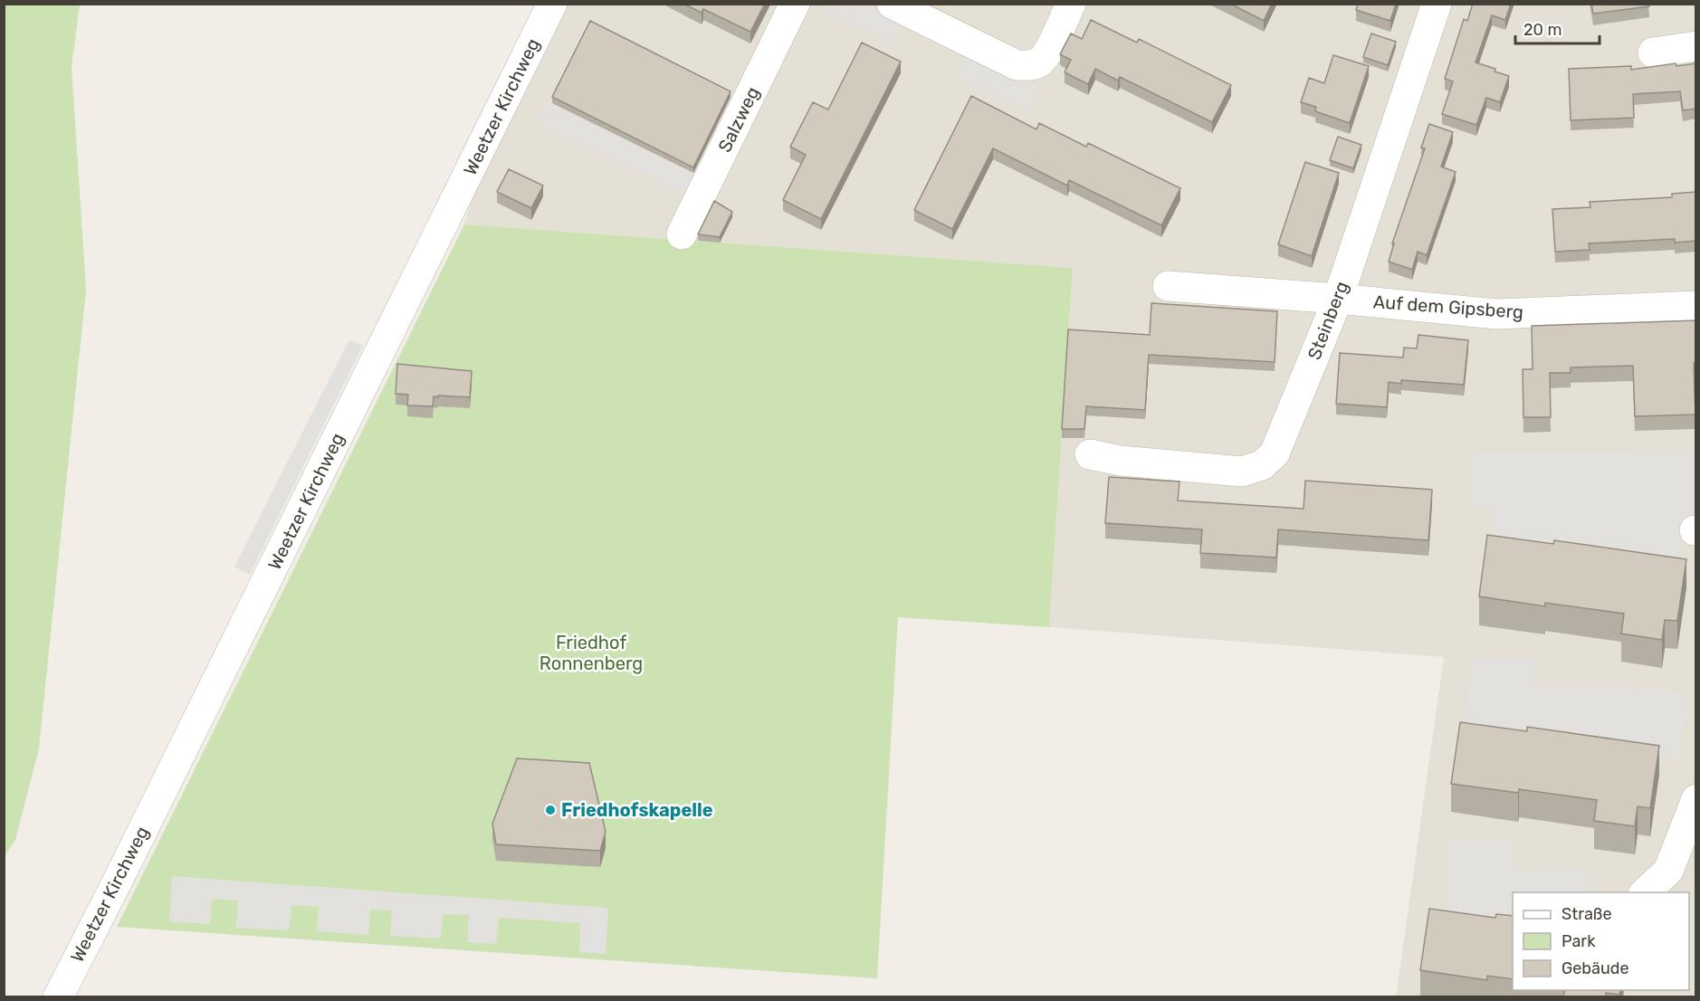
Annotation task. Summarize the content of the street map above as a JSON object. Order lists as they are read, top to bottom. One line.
{"streets":{"street":["Weetzer Kirchweg","Salzweg","Auf dem Gipsberg","Steinberg"]},"crossings":[["Auf dem Gipsberg","Steinberg"]],"parks":["Friedhof Ronnenberg"],"places":["Friedhofskapelle"],"legend":["Straße","Park","Gebäude"],"scale_bar":"20 m"}
